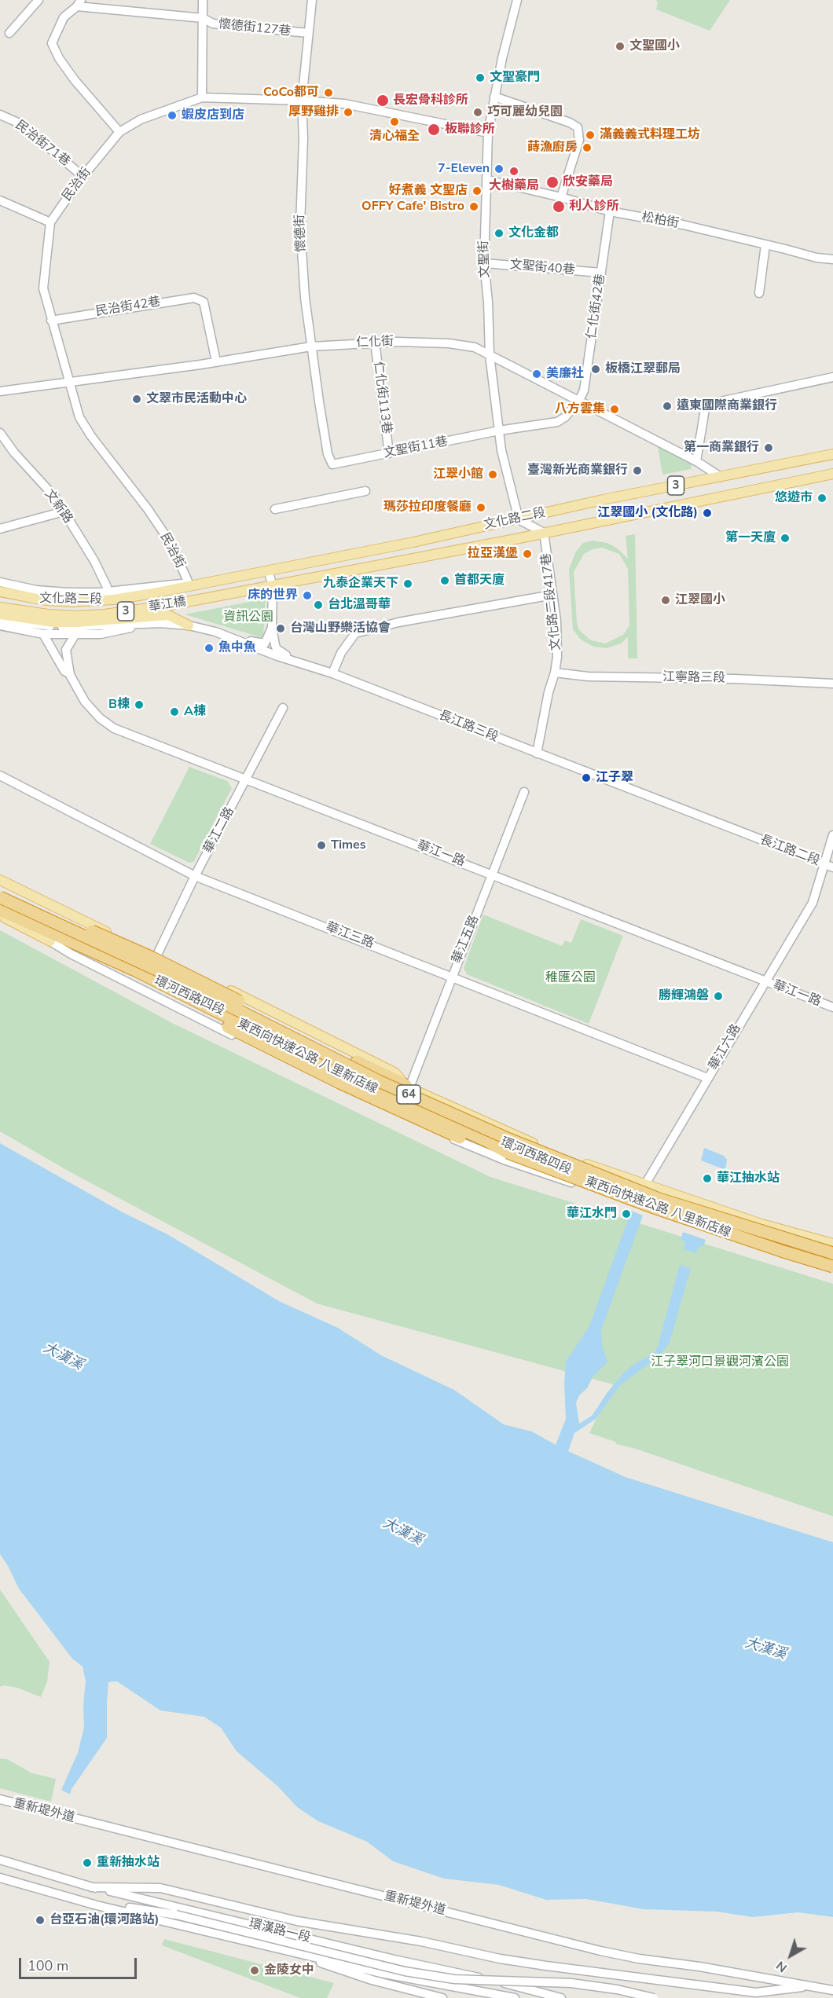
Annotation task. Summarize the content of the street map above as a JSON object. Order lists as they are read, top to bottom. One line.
{"streets":{"highway":["東西向快速公路 八里新店線","64"],"main road":["3","文化路二段","華江橋","環河西路四段"],"street":["懷德街127巷","民治街71巷","民治街","松柏街","懷德街","文聖街","文聖街40巷","仁化街42巷","民治街42巷","仁化街","仁化街113巷","文聖街11巷","文新路","文化路二段417巷","江寧路三段","長江路三段","華江二路","長江路二段","華江一路","華江三路","華江五路","華江六路","重新堤外道","環漢路一段"]},"crossings":[["懷德街127巷","懷德街"],["民治街71巷","民治街"],["民治街","懷德街"],["民治街","文聖街"],["民治街","民治街42巷"],["民治街","仁化街"],["民治街","文化路二段"],["松柏街","文聖街"],["松柏街","仁化街42巷"],["懷德街","仁化街"],["懷德街","文聖街11巷"],["文聖街","文聖街40巷"],["文聖街","仁化街"],["文聖街","文聖街11巷"],["文聖街","文化路二段"],["文聖街40巷","仁化街42巷"],["仁化街42巷","仁化街"],["仁化街42巷","文聖街11巷"],["民治街42巷","仁化街"],["仁化街","仁化街113巷"],["仁化街","文聖街11巷"],["仁化街","文化路二段"],["仁化街113巷","文聖街11巷"],["文新路","文化路二段"],["文化路二段","文化路二段417巷"],["文化路二段","華江橋"],["文化路二段417巷","江寧路三段"],["文化路二段417巷","長江路三段"],["長江路三段","長江路二段"],["華江二路","華江一路"],["華江二路","華江三路"],["華江二路","環河西路四段"],["長江路二段","華江六路"],["華江一路","華江五路"],["華江一路","華江六路"],["華江三路","華江五路"],["華江三路","華江六路"],["華江五路","環河西路四段"],["環河西路四段","華江六路"],["環河西路四段","東西向快速公路 八里新店線"]],"water":["大漢溪"],"parks":["資訊公園","稚匯公園","江子翠河口景觀河濱公園"],"places":["文聖國小","文聖豪門","CoCo都可","長宏骨科診所","厚野雞排","巧可麗幼兒園","蝦皮店到店","清心福全","板聯診所","滿義義式料理工坊","蒔漁廚房","7-Eleven","大樹藥局","欣安藥局","好煮義 文聖店","OFFY Cafe' Bistro","利人診所","文化金都","板橋江翠郵局","美廉社","文翠市民活動中心","遠東國際商業銀行","八方雲集","第一商業銀行","臺灣新光商業銀行","江翠小館","悠遊市","瑪莎拉印度餐廳","江翠國小 (文化路)","第一天廈","拉亞漢堡","首都天廈","九泰企業天下","床的世界","江翠國小","台北溫哥華","台灣山野樂活協會","魚中魚","B棟","A棟","江子翠","Times","勝輝鴻磐","華江抽水站","華江水門","重新抽水站","台亞石油(環河路站)","金陵女中"],"scale_bar":"100 m","north":"bottom left"}
